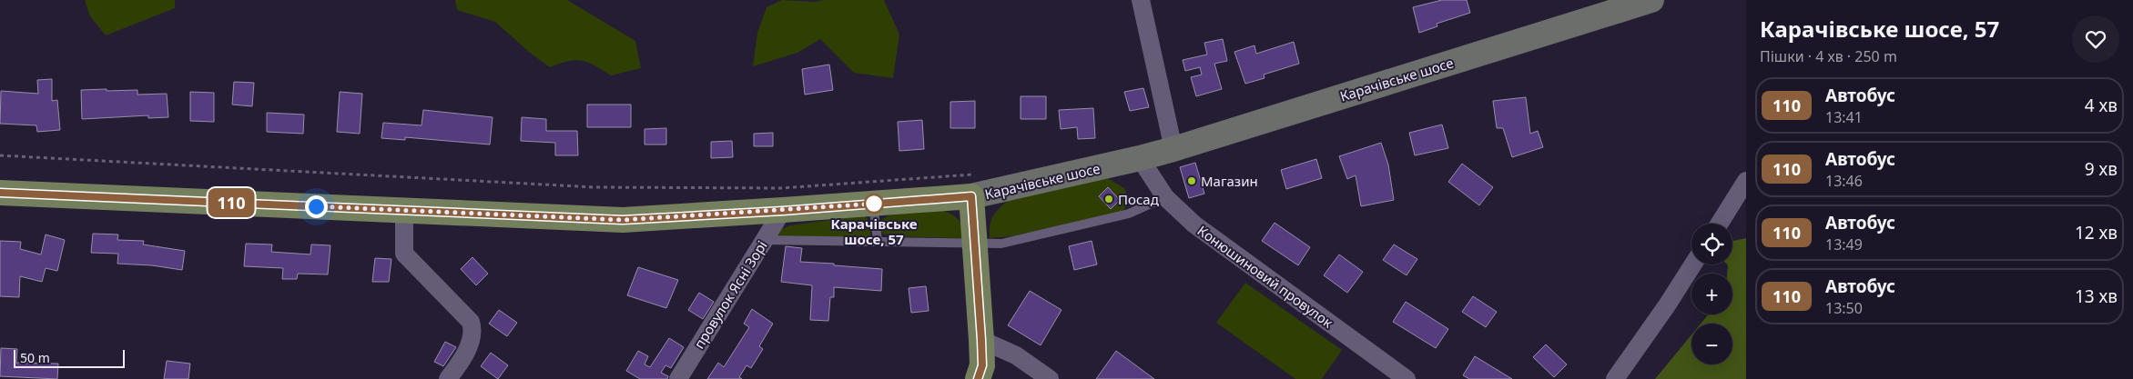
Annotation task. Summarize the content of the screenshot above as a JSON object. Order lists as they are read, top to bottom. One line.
{"streets":{"main road":["Карачівське шосе"],"street":["Конюшиновий провулок","провулок Ясні Зорі"]},"crossings":[["Карачівське шосе","Конюшиновий провулок"],["Карачівське шосе","провулок Ясні Зорі"]],"places":["Магазин","Посад","Карачівське шосе, 57"],"lines":["bus line 110"],"scale_bar":"50 m","page":{"on_map":"110","heading":["Карачівське шосе, 57","Пішки · 4 хв · 250 m"],"list":[{"mark":"110","name":"Автобус","note":"13:41","value":"4 хв"},{"mark":"110","name":"Автобус","note":"13:46","value":"9 хв"},{"mark":"110","name":"Автобус","note":"13:49","value":"12 хв"},{"mark":"110","name":"Автобус","note":"13:50","value":"13 хв"}],"map_buttons":["+","−"],"scale":"50 m"}}
